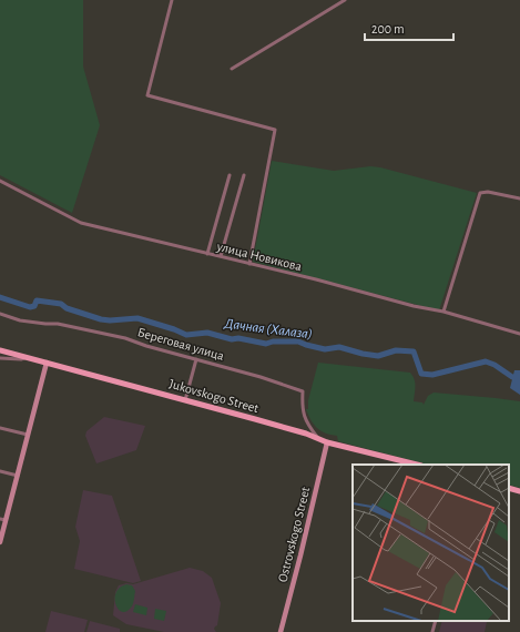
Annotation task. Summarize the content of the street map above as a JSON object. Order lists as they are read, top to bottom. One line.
{"streets":{"main road":["Jukovskogo Street","Ostrovskogo Street"],"street":["улица Новикова","Береговая улица"]},"crossings":[["Береговая улица","Jukovskogo Street"],["Jukovskogo Street","Ostrovskogo Street"]],"water":["Дачная (Халаза)"],"scale_bar":"200 m"}
